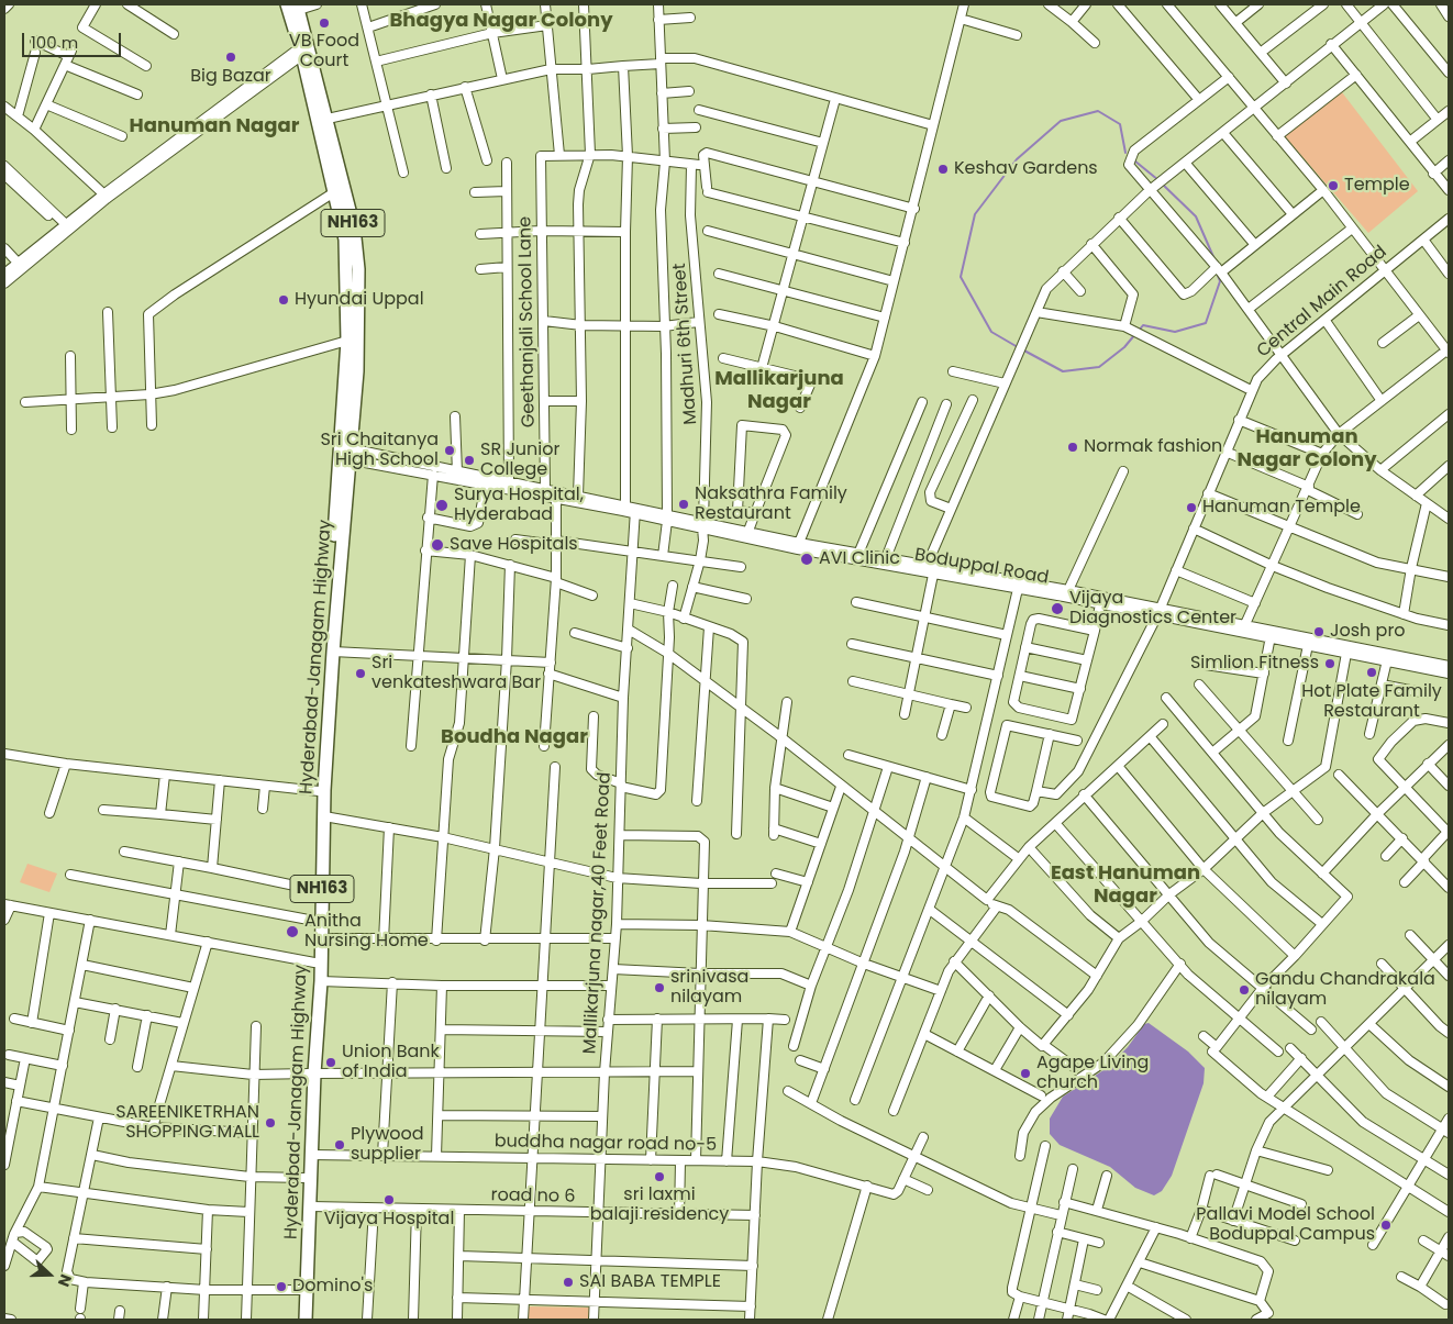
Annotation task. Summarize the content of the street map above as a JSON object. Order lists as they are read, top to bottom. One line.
{"streets":{"highway":["NH163","Hyderabad-Janagam Highway"],"street":["Central Main Road","Geethanjali School Lane","Madhuri 6th Street","Boduppal Road","Mallikarjuna nagar,40 Feet Road","buddha nagar road no-5","road no 6"]},"crossings":[["Central Main Road","Boduppal Road"],["Geethanjali School Lane","Boduppal Road"],["Madhuri 6th Street","Boduppal Road"],["Boduppal Road","Hyderabad-Janagam Highway"],["Boduppal Road","Mallikarjuna nagar,40 Feet Road"],["Hyderabad-Janagam Highway","buddha nagar road no-5"],["Hyderabad-Janagam Highway","road no 6"],["Mallikarjuna nagar,40 Feet Road","buddha nagar road no-5"],["Mallikarjuna nagar,40 Feet Road","road no 6"]],"districts":["Bhagya Nagar Colony","Hanuman Nagar","Mallikarjuna Nagar","Hanuman Nagar Colony","Boudha Nagar","East Hanuman Nagar"],"places":["VB Food Court","Big Bazar","Keshav Gardens","Temple","Hyundai Uppal","Normak fashion","Sri Chaitanya High School","SR Junior College","Naksathra Family Restaurant","Surya Hospital, Hyderabad","Hanuman Temple","Save Hospitals","AVI Clinic","Vijaya Diagnostics Center","Josh pro","Simlion Fitness","Hot Plate Family Restaurant","Sri venkateshwara Bar","Anitha Nursing Home","srinivasa nilayam","Gandu Chandrakala nilayam","Union Bank of India","Agape Living church","SAREENIKETRHAN SHOPPING MALL","Plywood supplier","sri laxmi balaji residency","Vijaya Hospital","Pallavi Model School Boduppal Campus","SAI BABA TEMPLE","Domino's"],"scale_bar":"100 m","north":"right"}
